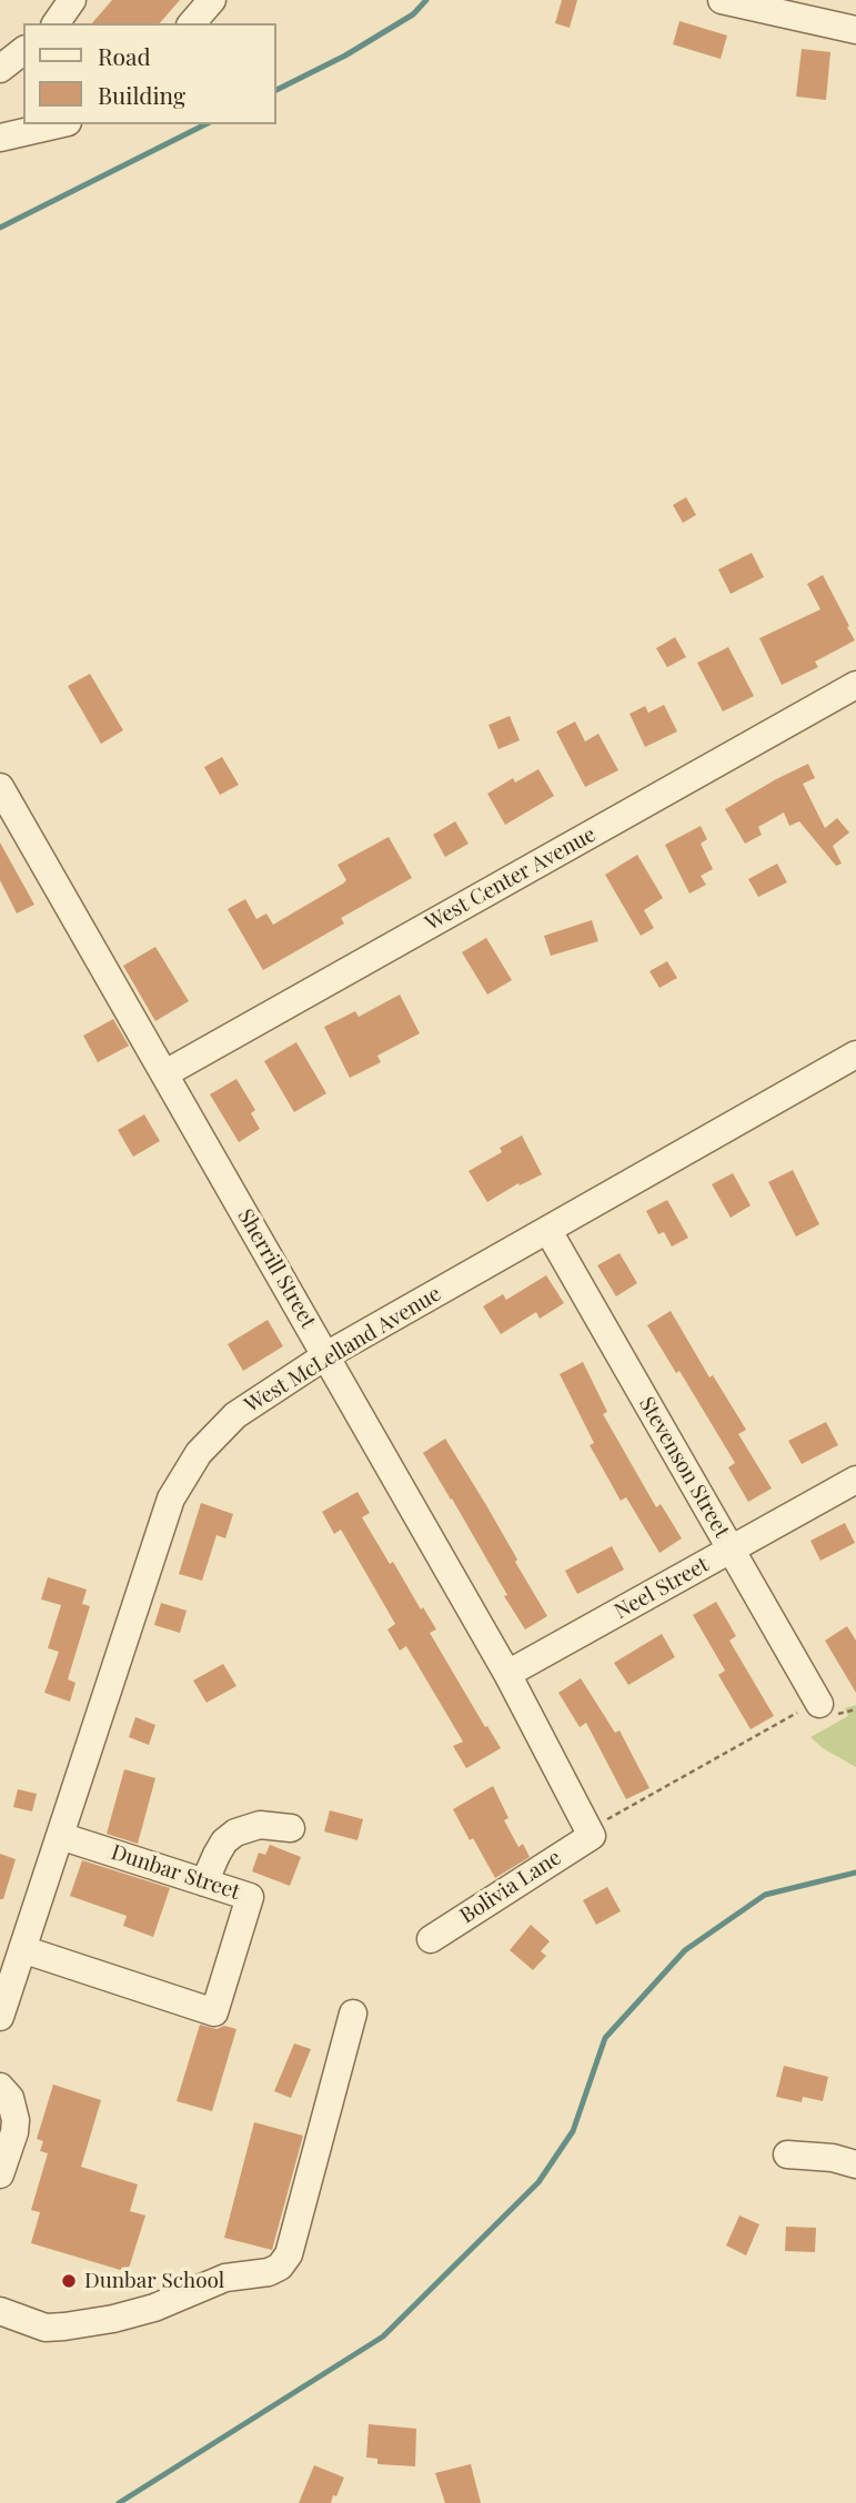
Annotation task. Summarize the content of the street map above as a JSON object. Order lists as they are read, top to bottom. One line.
{"streets":{"street":["West Center Avenue","Sherrill Street","West McLelland Avenue","Stevenson Street","Neel Street","Dunbar Street","Bolivia Lane"]},"crossings":[["West Center Avenue","Sherrill Street"],["Sherrill Street","West McLelland Avenue"],["Sherrill Street","Neel Street"],["Sherrill Street","Bolivia Lane"],["West McLelland Avenue","Stevenson Street"],["West McLelland Avenue","Dunbar Street"],["Stevenson Street","Neel Street"]],"places":["Dunbar School"],"legend":["Road","Building"]}
